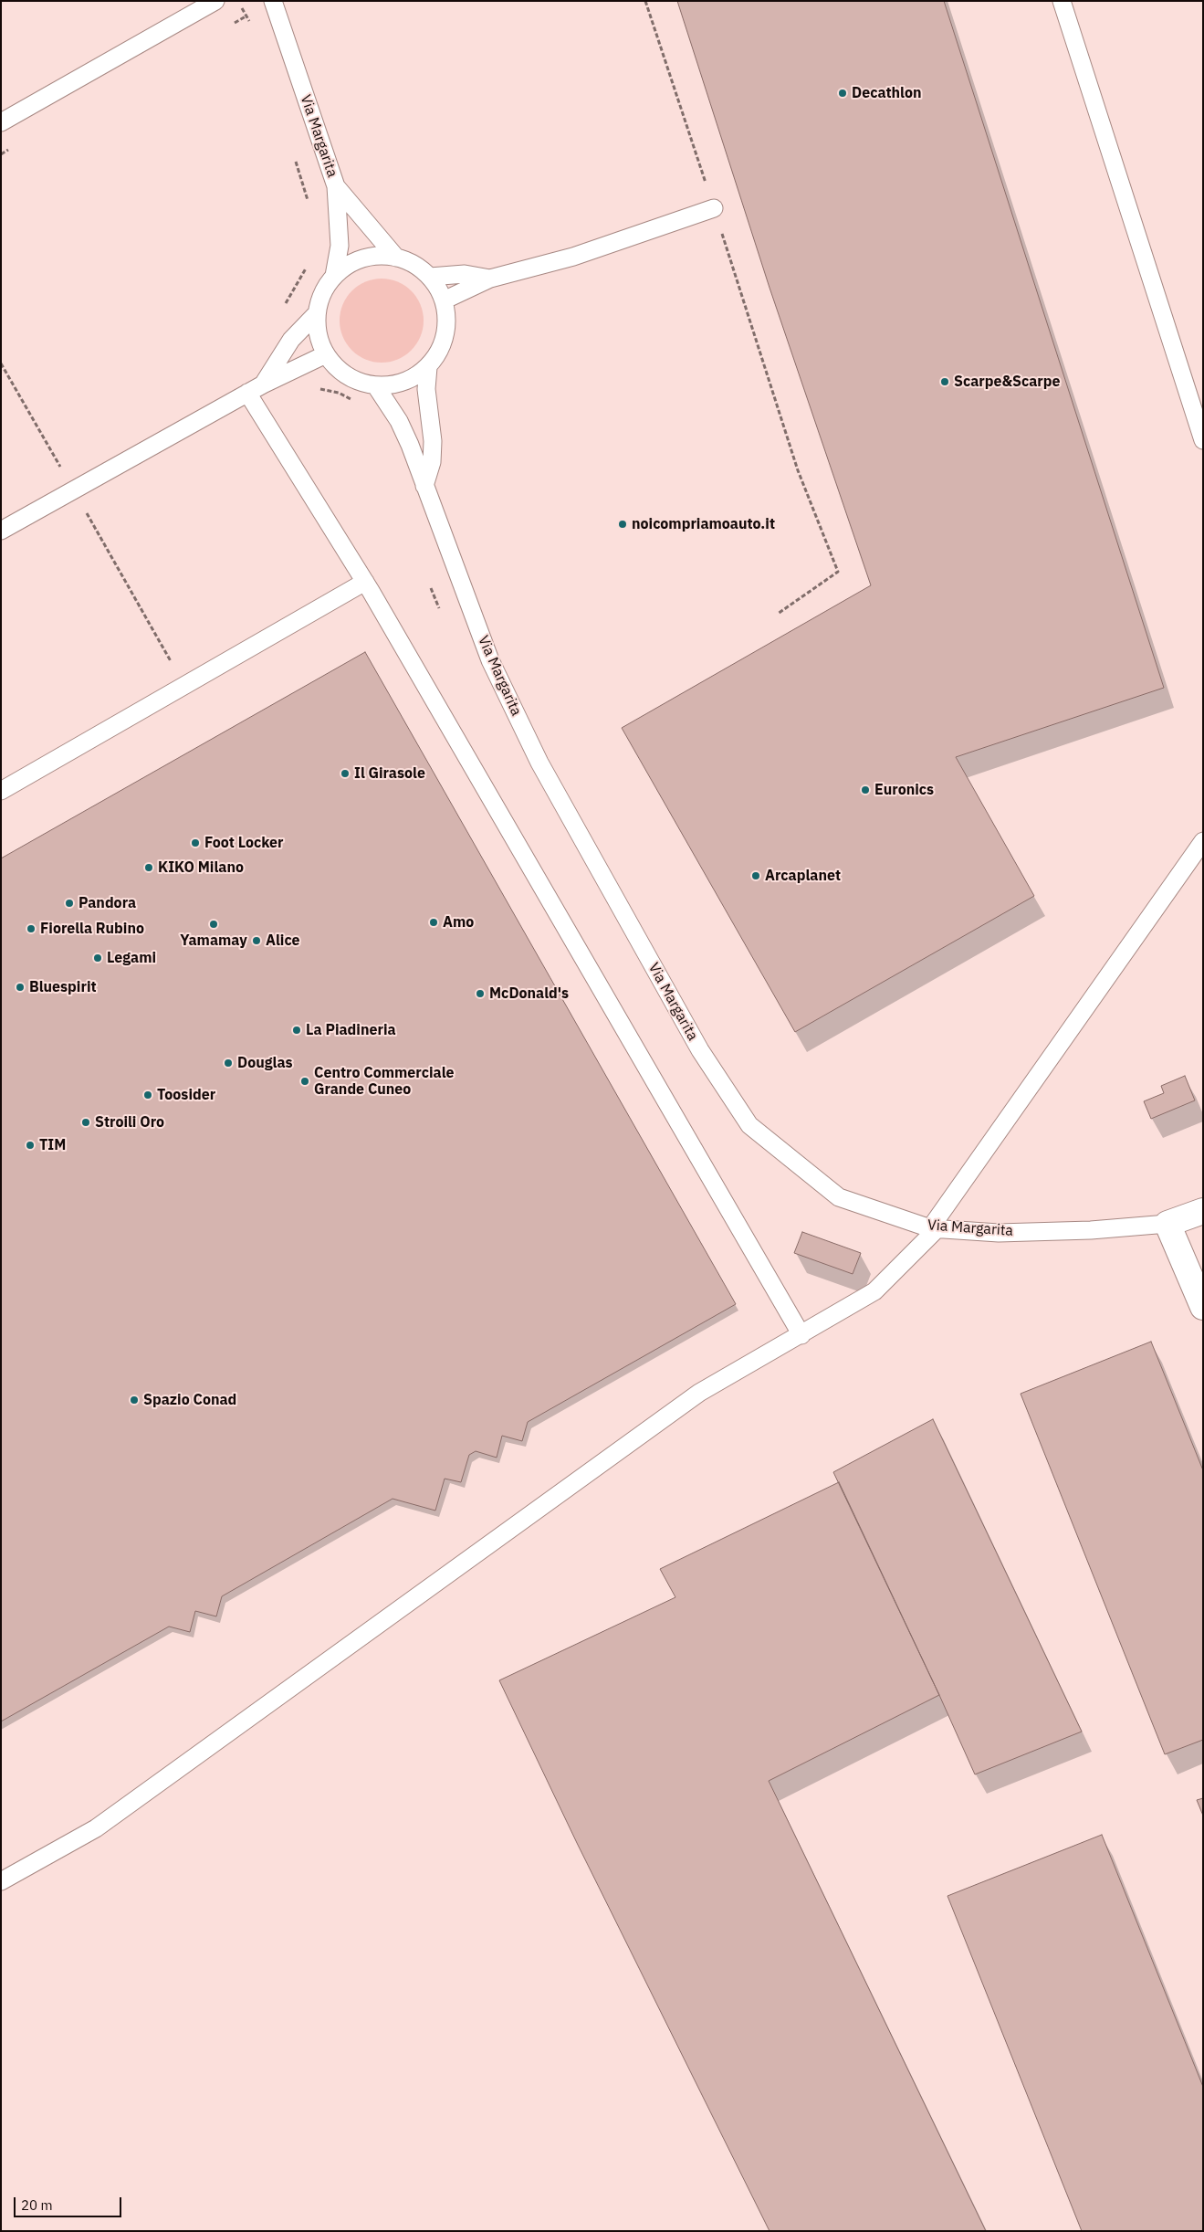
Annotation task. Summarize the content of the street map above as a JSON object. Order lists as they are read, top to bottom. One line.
{"streets":{"lane":["Via Margarita"]},"places":["Decathlon","Scarpe&Scarpe","noicompriamoauto.it","Il Girasole","Euronics","Foot Locker","KIKO Milano","Arcaplanet","Pandora","Amo","Yamamay","Fiorella Rubino","Alice","Legami","Bluespirit","McDonald's","La Piadineria","Douglas","Centro Commerciale Grande Cuneo","Toosider","Stroili Oro","TIM","Spazio Conad"],"scale_bar":"20 m"}
